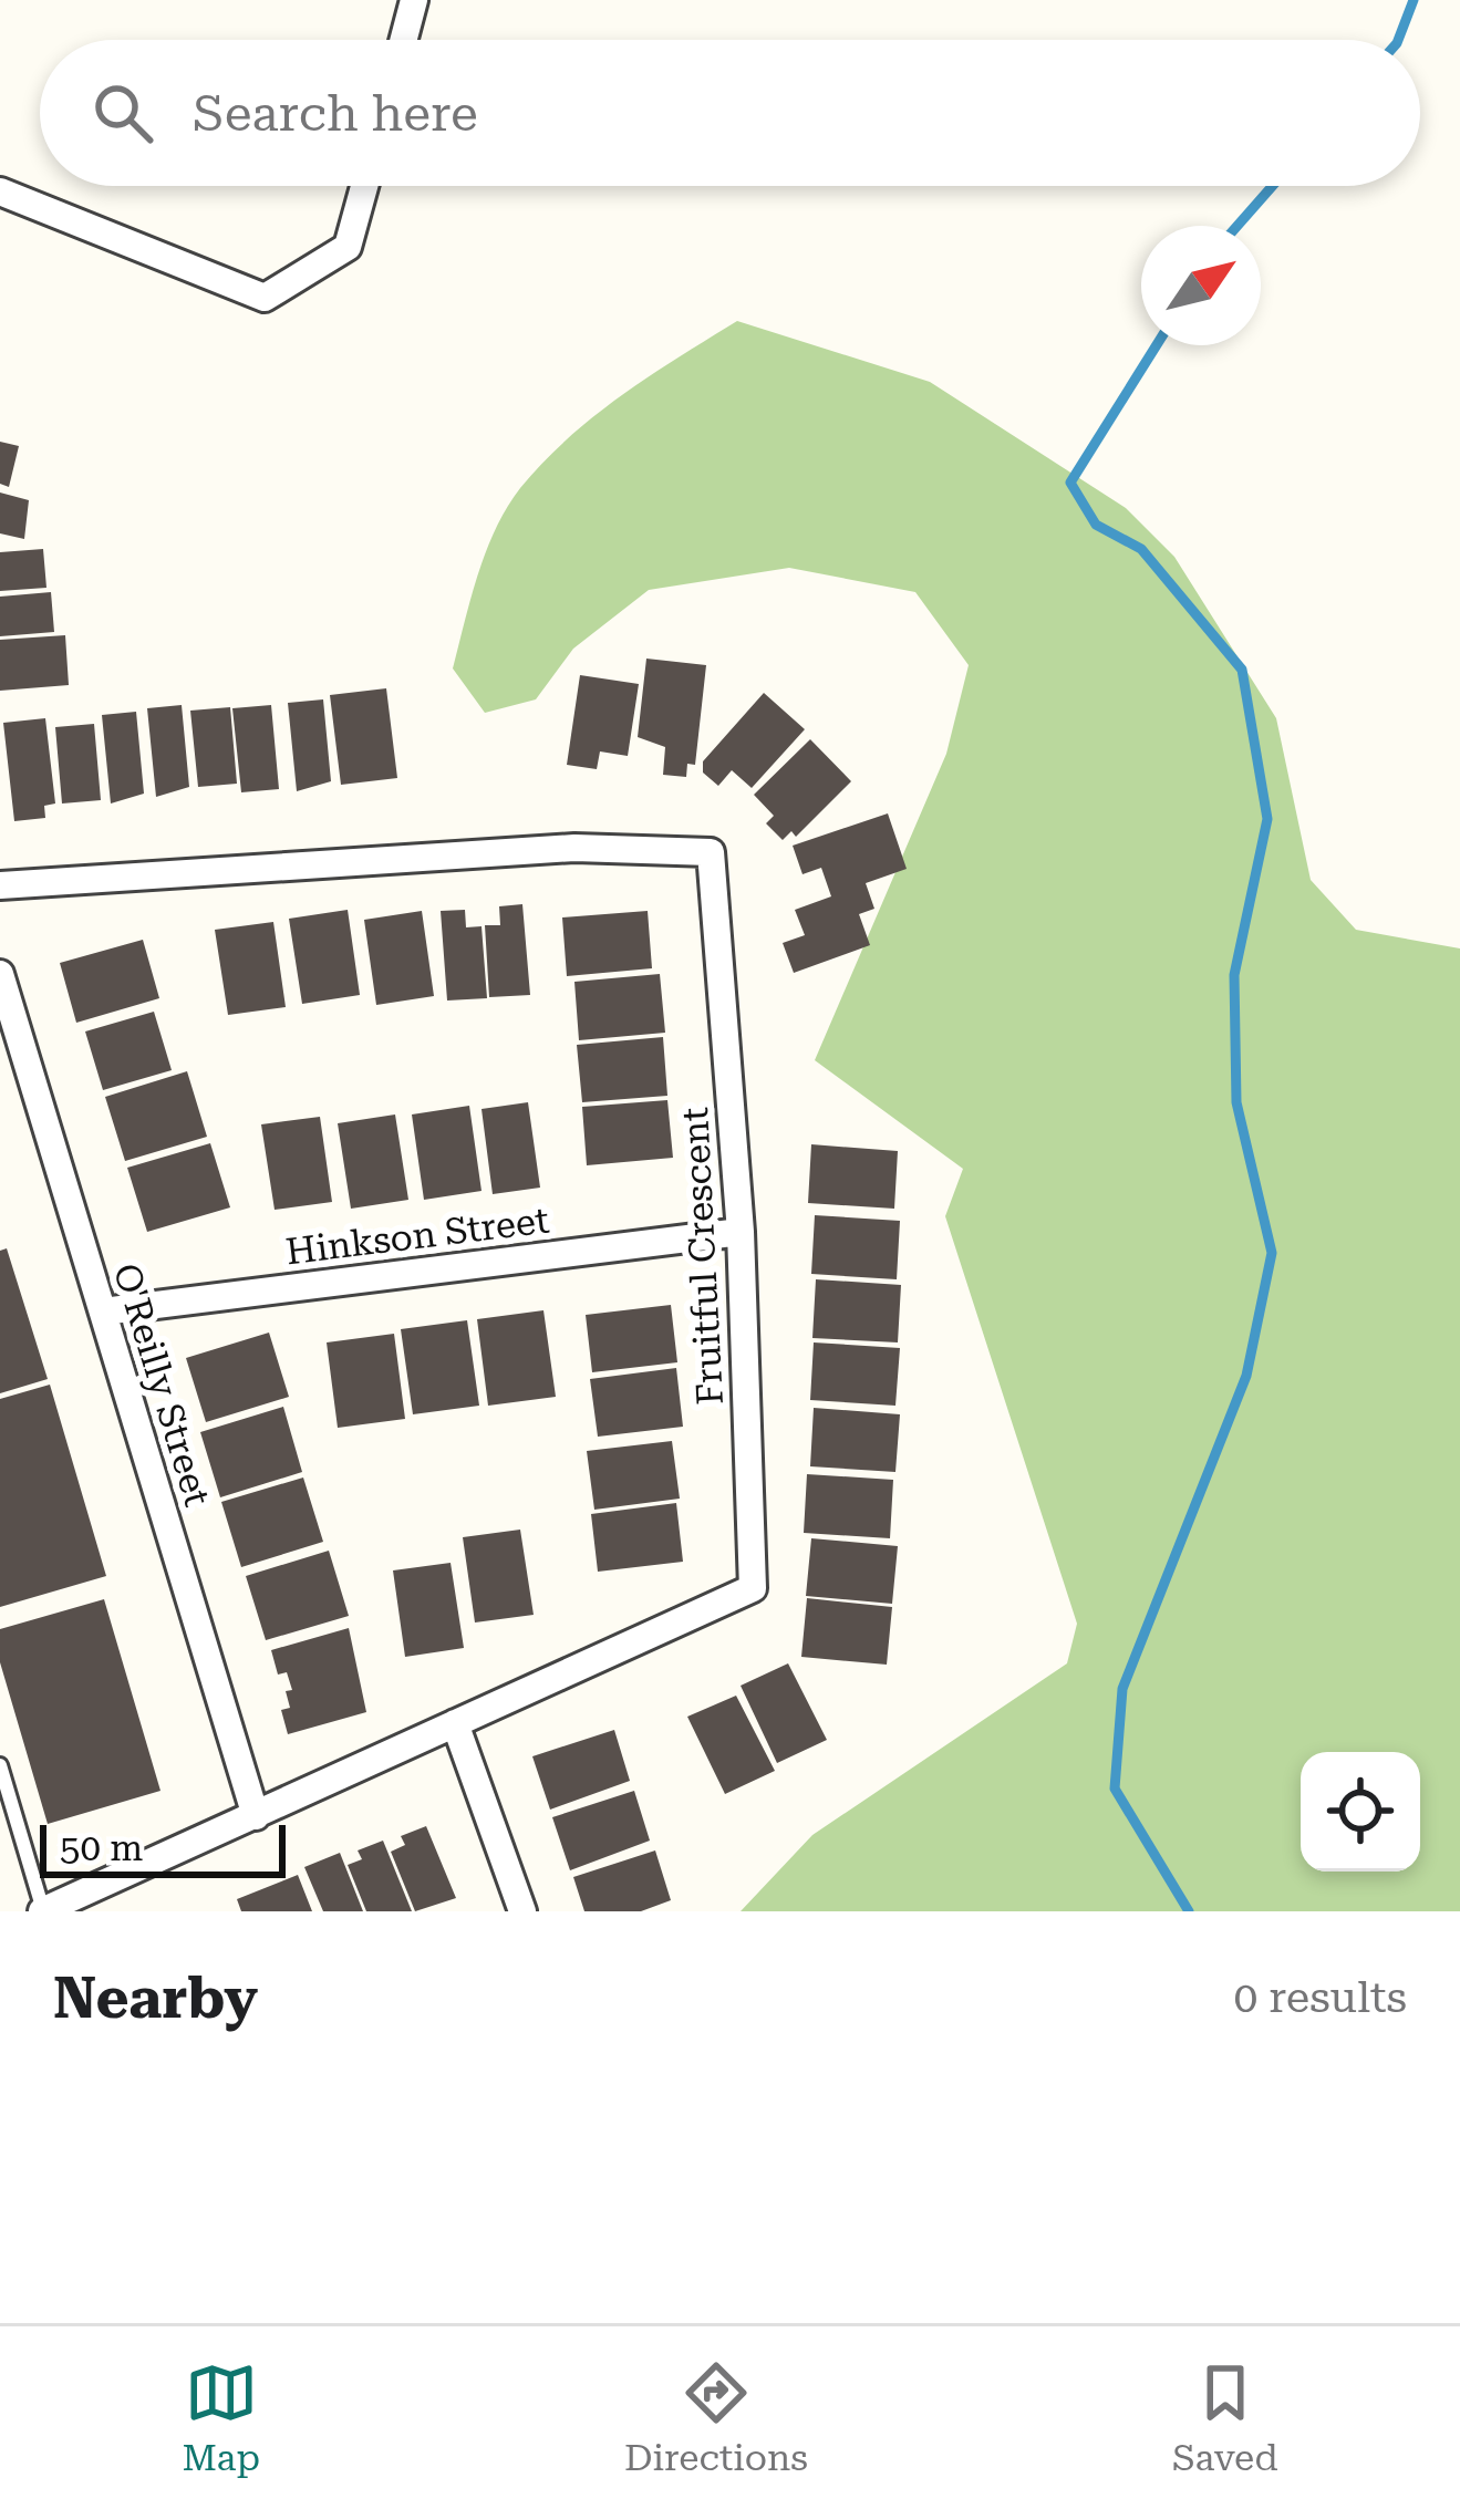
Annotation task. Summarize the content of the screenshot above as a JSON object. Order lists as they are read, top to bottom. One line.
{"streets":{"street":["Hinkson Street","Fruitful Crescent","O'Reilly Street"]},"crossings":[["Hinkson Street","Fruitful Crescent"],["Hinkson Street","O'Reilly Street"],["Fruitful Crescent","O'Reilly Street"]],"scale_bar":"50 m","north":"top right","page":{"search":"Search here","scale":"50 m","heading":["Nearby","0 results"],"nav":["Map","Directions","Saved"]}}
